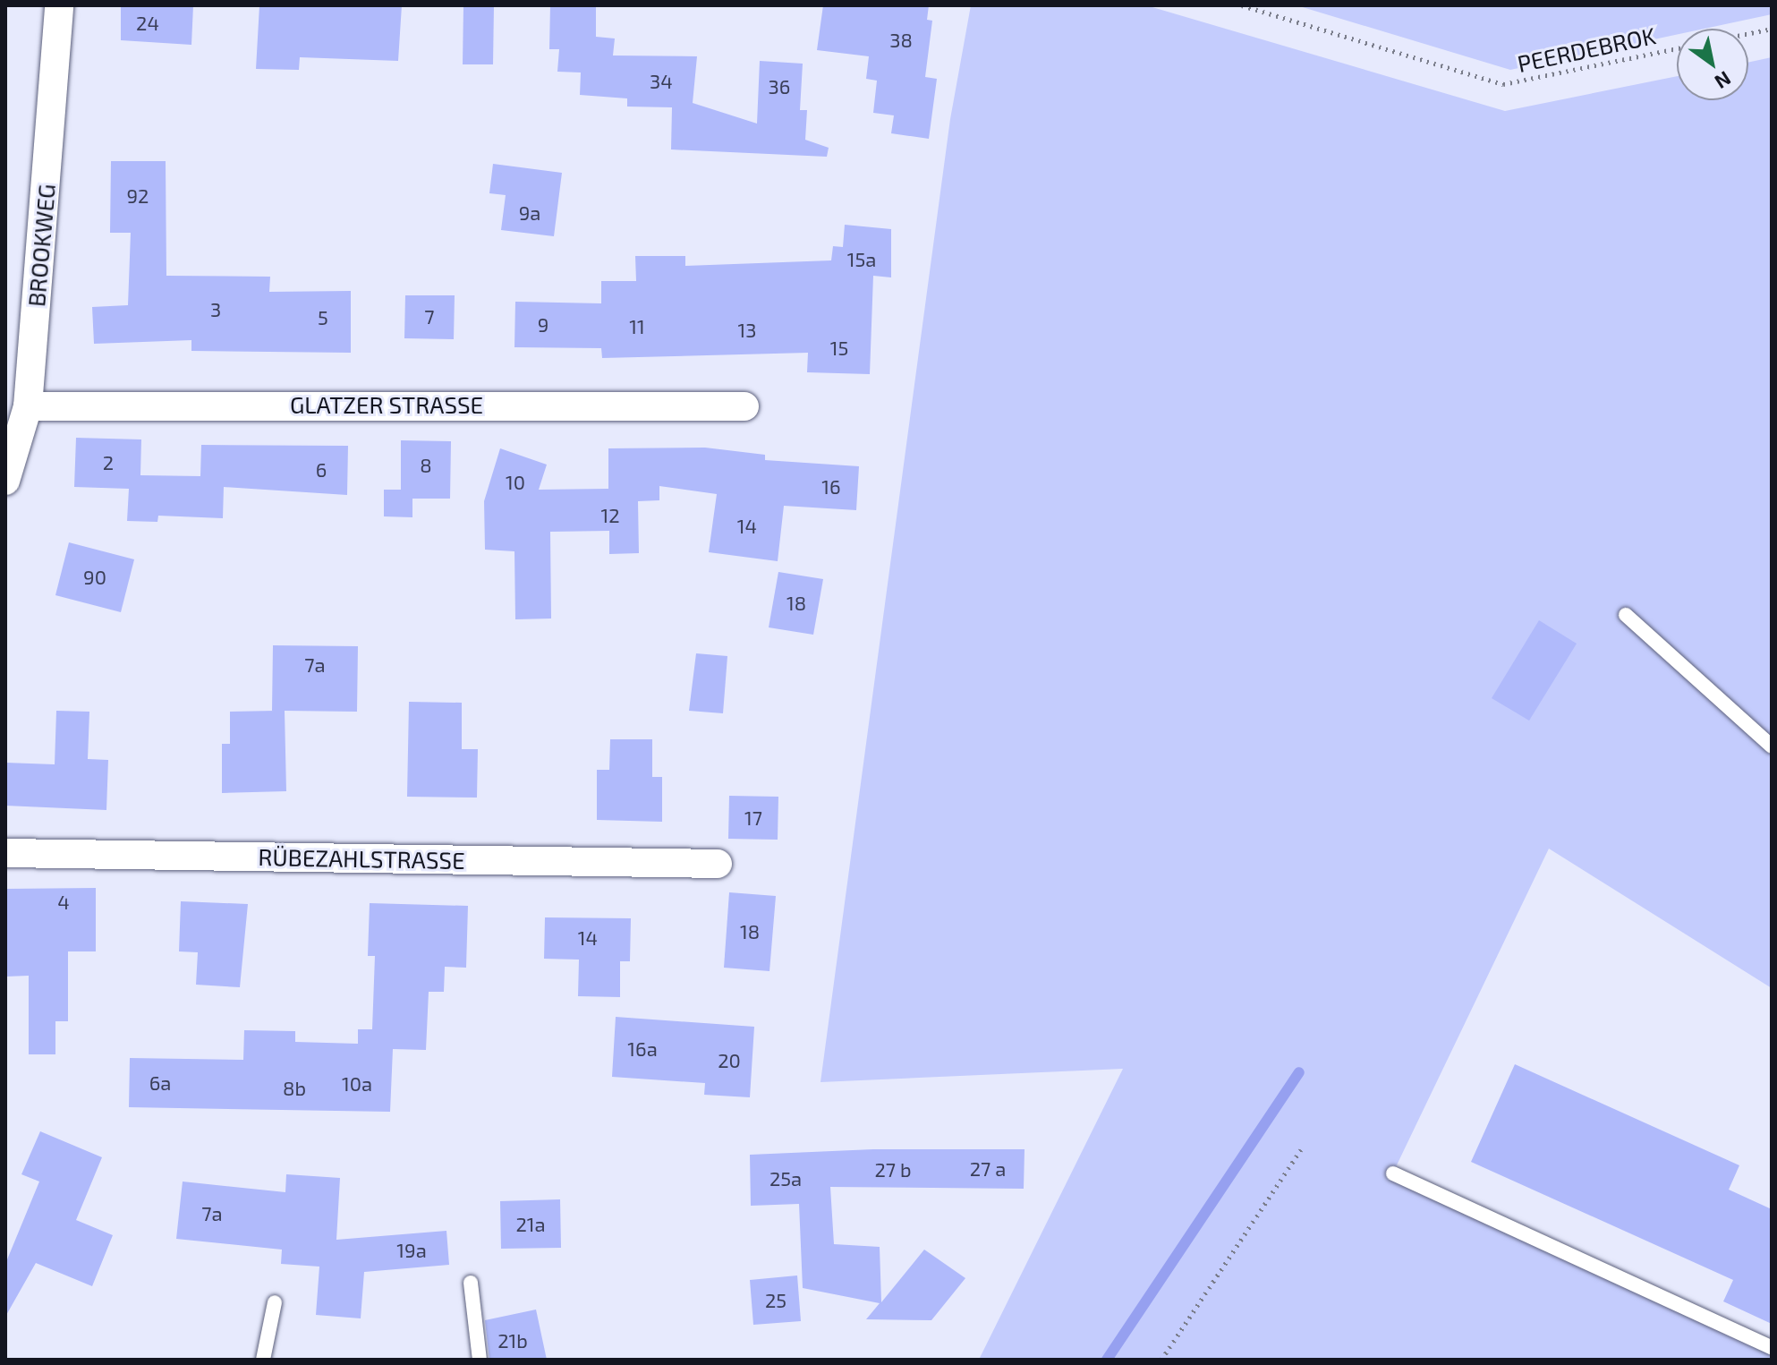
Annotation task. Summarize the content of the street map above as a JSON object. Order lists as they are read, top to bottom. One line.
{"streets":{"street":["BROOKWEG","GLATZER STRASSE","RÜBEZAHLSTRASSE"],"path":["PEERDEBROK"]},"crossings":[["BROOKWEG","GLATZER STRASSE"]],"house_numbers":["24","38","34","36","92","9a","15a","3","7","5","9","11","13","15","2","8","6","10","16","12","14","90","18","7a","17","4","18","14","16a","20","6a","10a","8b","27 a","27 b","25a","7a","21a","19a","25","21b"],"north":"bottom right"}
